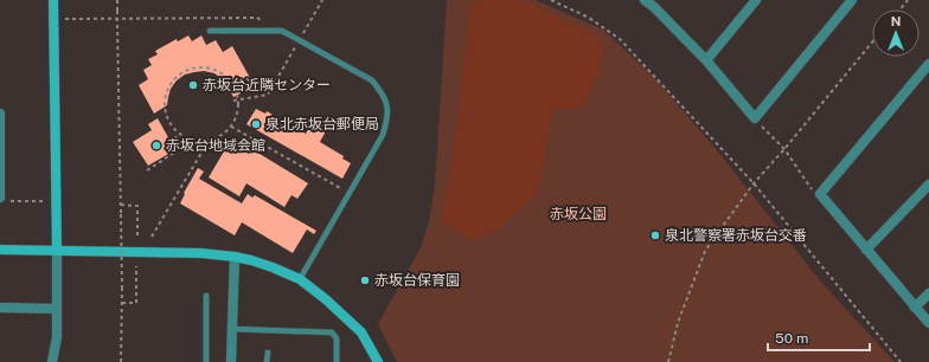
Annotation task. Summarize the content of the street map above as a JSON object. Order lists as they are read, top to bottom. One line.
{"parks":["赤坂公園"],"places":["赤坂台近隣センター","泉北赤坂台郵便局","赤坂台地域会館","泉北警察署赤坂台交番","赤坂台保育園"],"scale_bar":"50 m","north":"top"}
